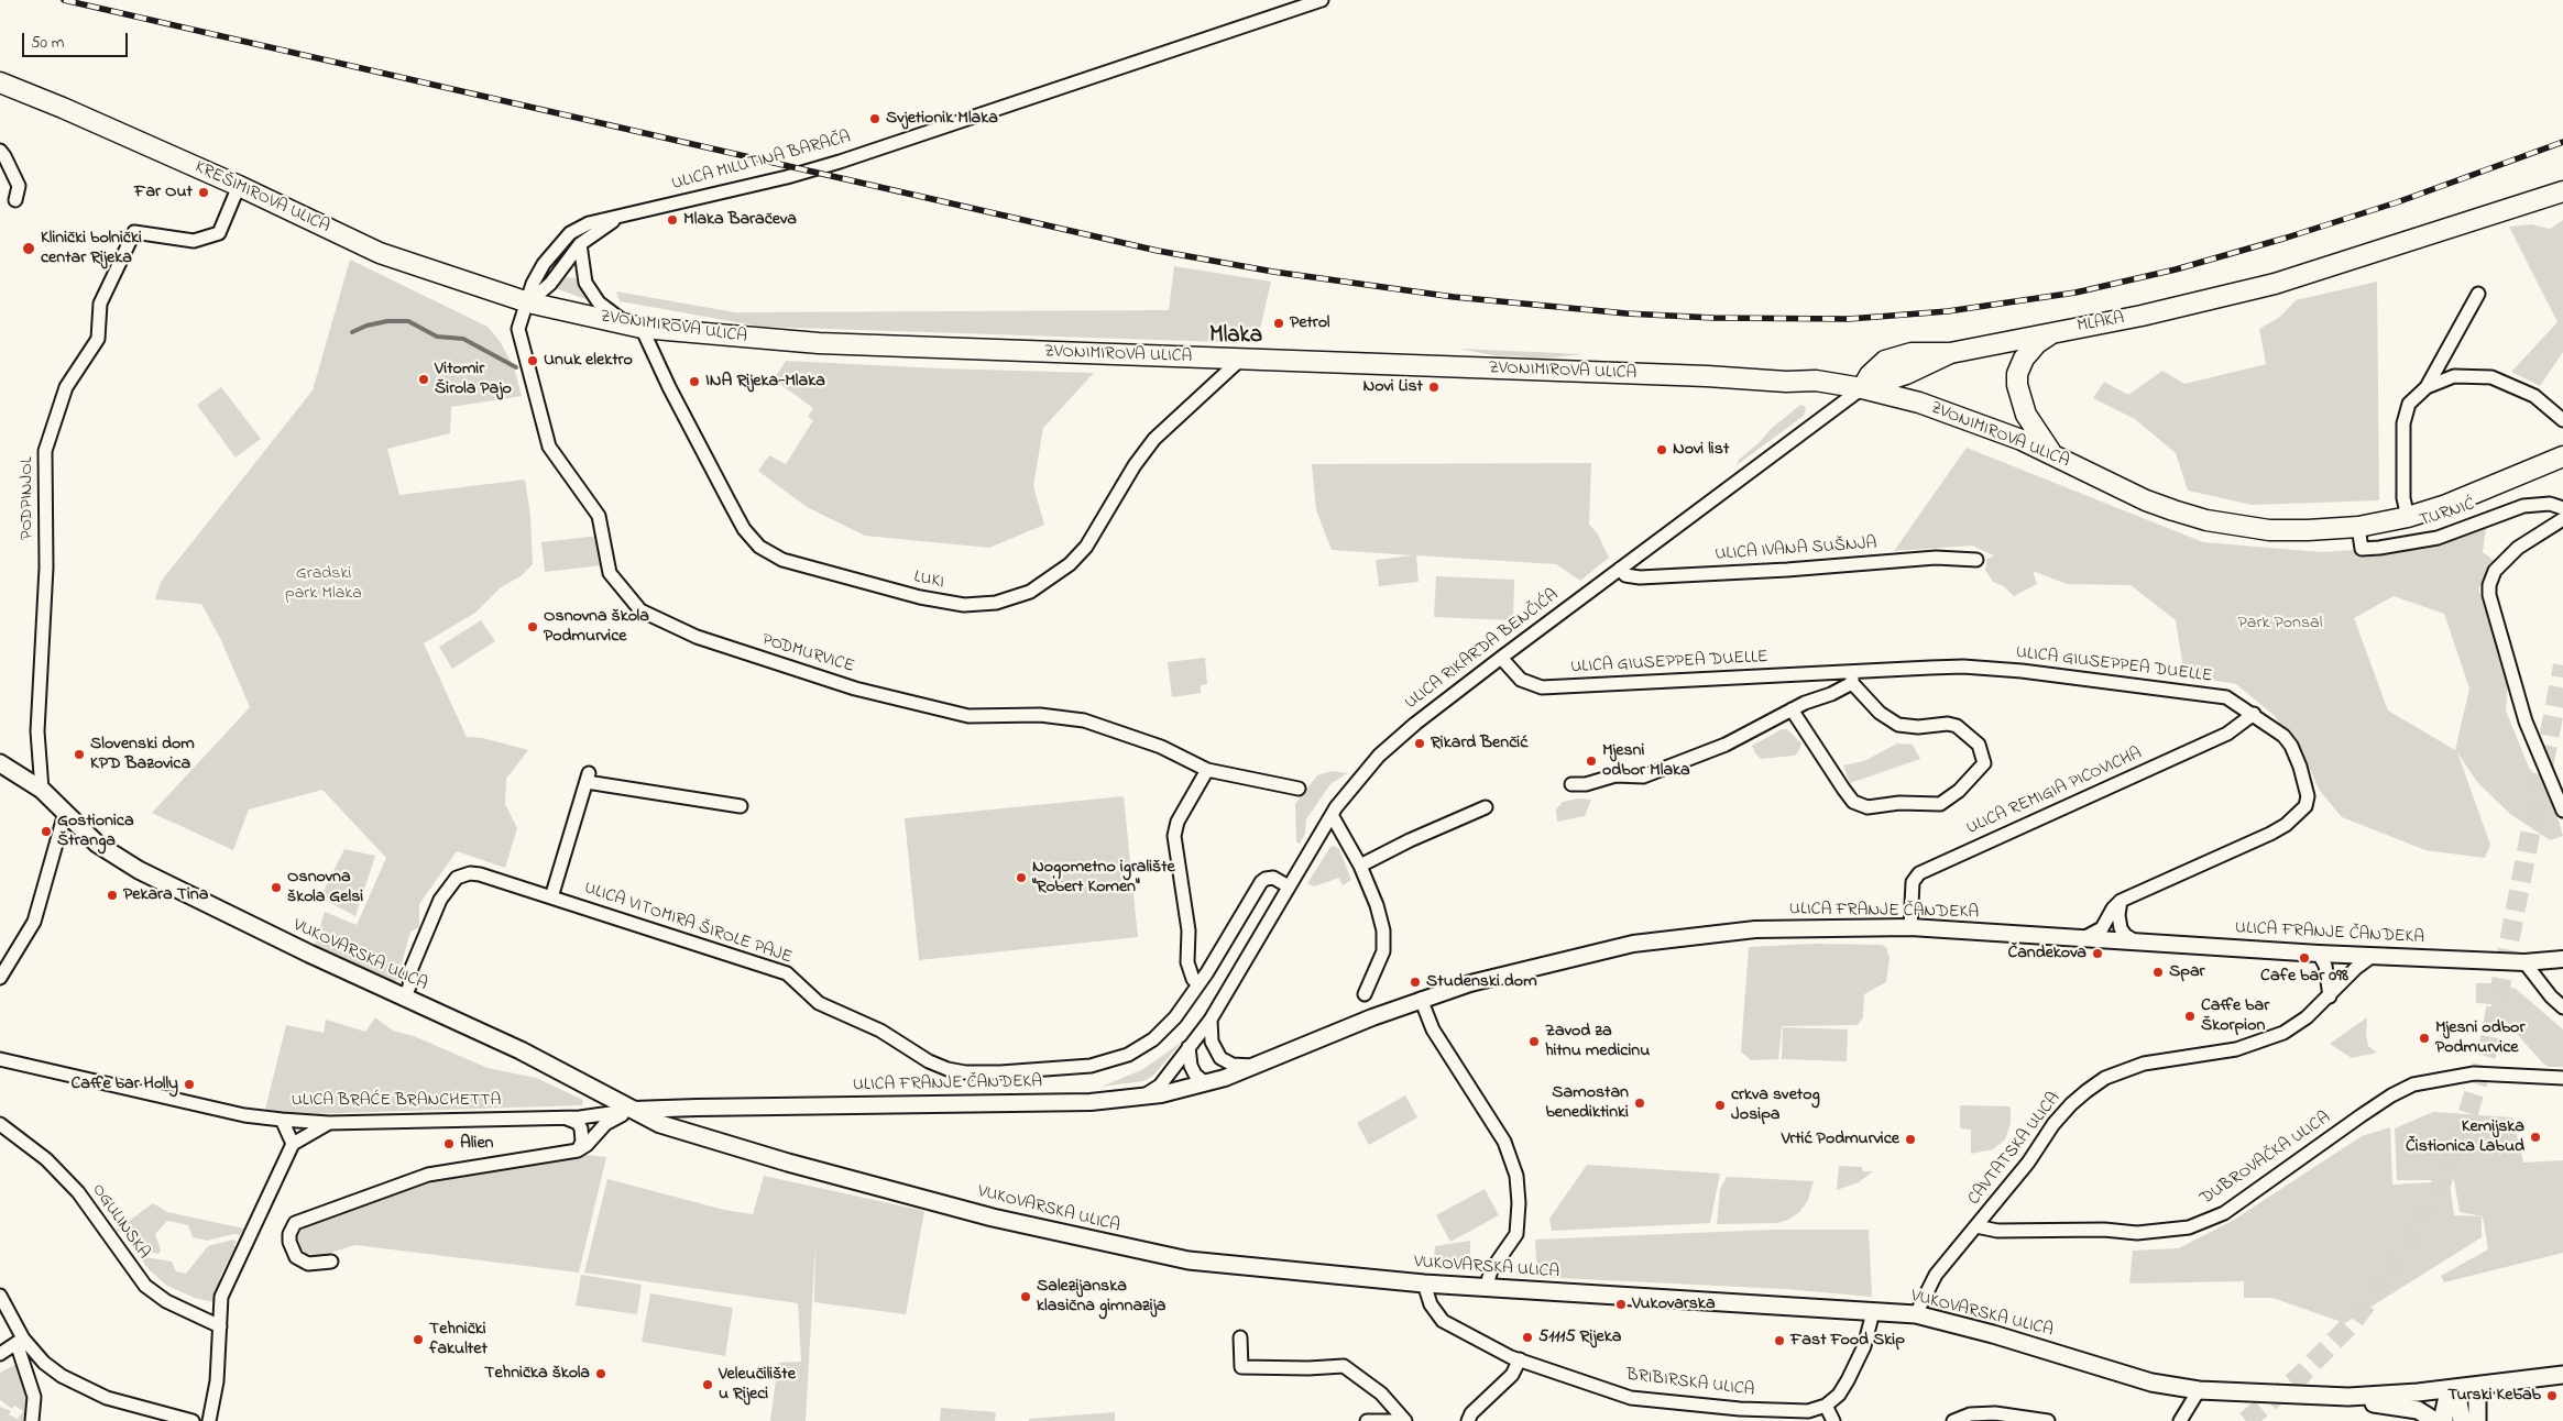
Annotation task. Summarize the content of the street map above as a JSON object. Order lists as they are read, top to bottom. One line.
{"streets":{"main road":["KREŠIMIROVA ULICA","MLAKA","ZVONIMIROVA ULICA","VUKOVARSKA ULICA"],"street":["ULICA MILUTINA BARAČA","PODPINJOL","TURNIĆ","ULICA IVANA SUŠNJA","LUKI","ULICA RIKARDA BENČIĆA","PODMURVICE","ULICA GIUSEPPEA DUELLE","ULICA REMIGIA PICOVICHA","ULICA FRANJE ČANDEKA","ULICA VITOMIRA ŠIROLE PAJE","ULICA BRAĆE BRANCHETTA","CAVTATSKA ULICA","DUBROVAČKA ULICA","OGULINSKA","BRIBIRSKA ULICA"]},"crossings":[["ULICA MILUTINA BARAČA","KREŠIMIROVA ULICA"],["ULICA MILUTINA BARAČA","ZVONIMIROVA ULICA"],["ULICA MILUTINA BARAČA","PODMURVICE"],["KREŠIMIROVA ULICA","ZVONIMIROVA ULICA"],["KREŠIMIROVA ULICA","PODPINJOL"],["KREŠIMIROVA ULICA","PODMURVICE"],["MLAKA","ZVONIMIROVA ULICA"],["MLAKA","ULICA RIKARDA BENČIĆA"],["ZVONIMIROVA ULICA","TURNIĆ"],["ZVONIMIROVA ULICA","LUKI"],["ZVONIMIROVA ULICA","ULICA RIKARDA BENČIĆA"],["ZVONIMIROVA ULICA","PODMURVICE"],["PODPINJOL","VUKOVARSKA ULICA"],["ULICA IVANA SUŠNJA","ULICA RIKARDA BENČIĆA"],["ULICA RIKARDA BENČIĆA","ULICA GIUSEPPEA DUELLE"],["ULICA RIKARDA BENČIĆA","ULICA FRANJE ČANDEKA"],["ULICA RIKARDA BENČIĆA","ULICA VITOMIRA ŠIROLE PAJE"],["ULICA GIUSEPPEA DUELLE","ULICA REMIGIA PICOVICHA"],["ULICA REMIGIA PICOVICHA","ULICA FRANJE ČANDEKA"],["ULICA FRANJE ČANDEKA","VUKOVARSKA ULICA"],["ULICA FRANJE ČANDEKA","ULICA BRAĆE BRANCHETTA"],["ULICA FRANJE ČANDEKA","CAVTATSKA ULICA"],["ULICA VITOMIRA ŠIROLE PAJE","VUKOVARSKA ULICA"],["VUKOVARSKA ULICA","ULICA BRAĆE BRANCHETTA"],["VUKOVARSKA ULICA","CAVTATSKA ULICA"],["VUKOVARSKA ULICA","BRIBIRSKA ULICA"],["CAVTATSKA ULICA","DUBROVAČKA ULICA"]],"districts":["Mlaka"],"parks":["Gradski park Mlaka","Park Ponsal"],"places":["Svjetionik Mlaka","Far Out","Mlaka Baračeva","Klinički bolnički centar Rijeka","Petrol","Unuk elektro","Vitomir Širola Pajo","INA Rijeka-Mlaka","Novi List","Novi list","Osnovna škola Podmurvice","Rikard Benčić","Slovenski dom KPD Bazovica","Mjesni odbor Mlaka","Gostionica Štranga","Nogometno igralište \"Robert Komen\"","Osnovna škola Gelsi","Pekara Tina","Čandekova","Cafe bar 098","Spar","Studenski dom","Caffe bar Škorpion","Mjesni odbor Podmurvice","Zavod za hitnu medicinu","Caffe bar Holly","Samostan benediktinki","crkva svetog Josipa","Kemijska Čistionica Labud","Vrtić Podmurvice","Alien","Salezijanska klasična gimnazija","Vukovarska","51115 Rijeka","Tehnički fakultet","Fast Food Skip","Tehnička škola","Veleučilište u Rijeci","Turski Kebab"],"scale_bar":"50 m"}
